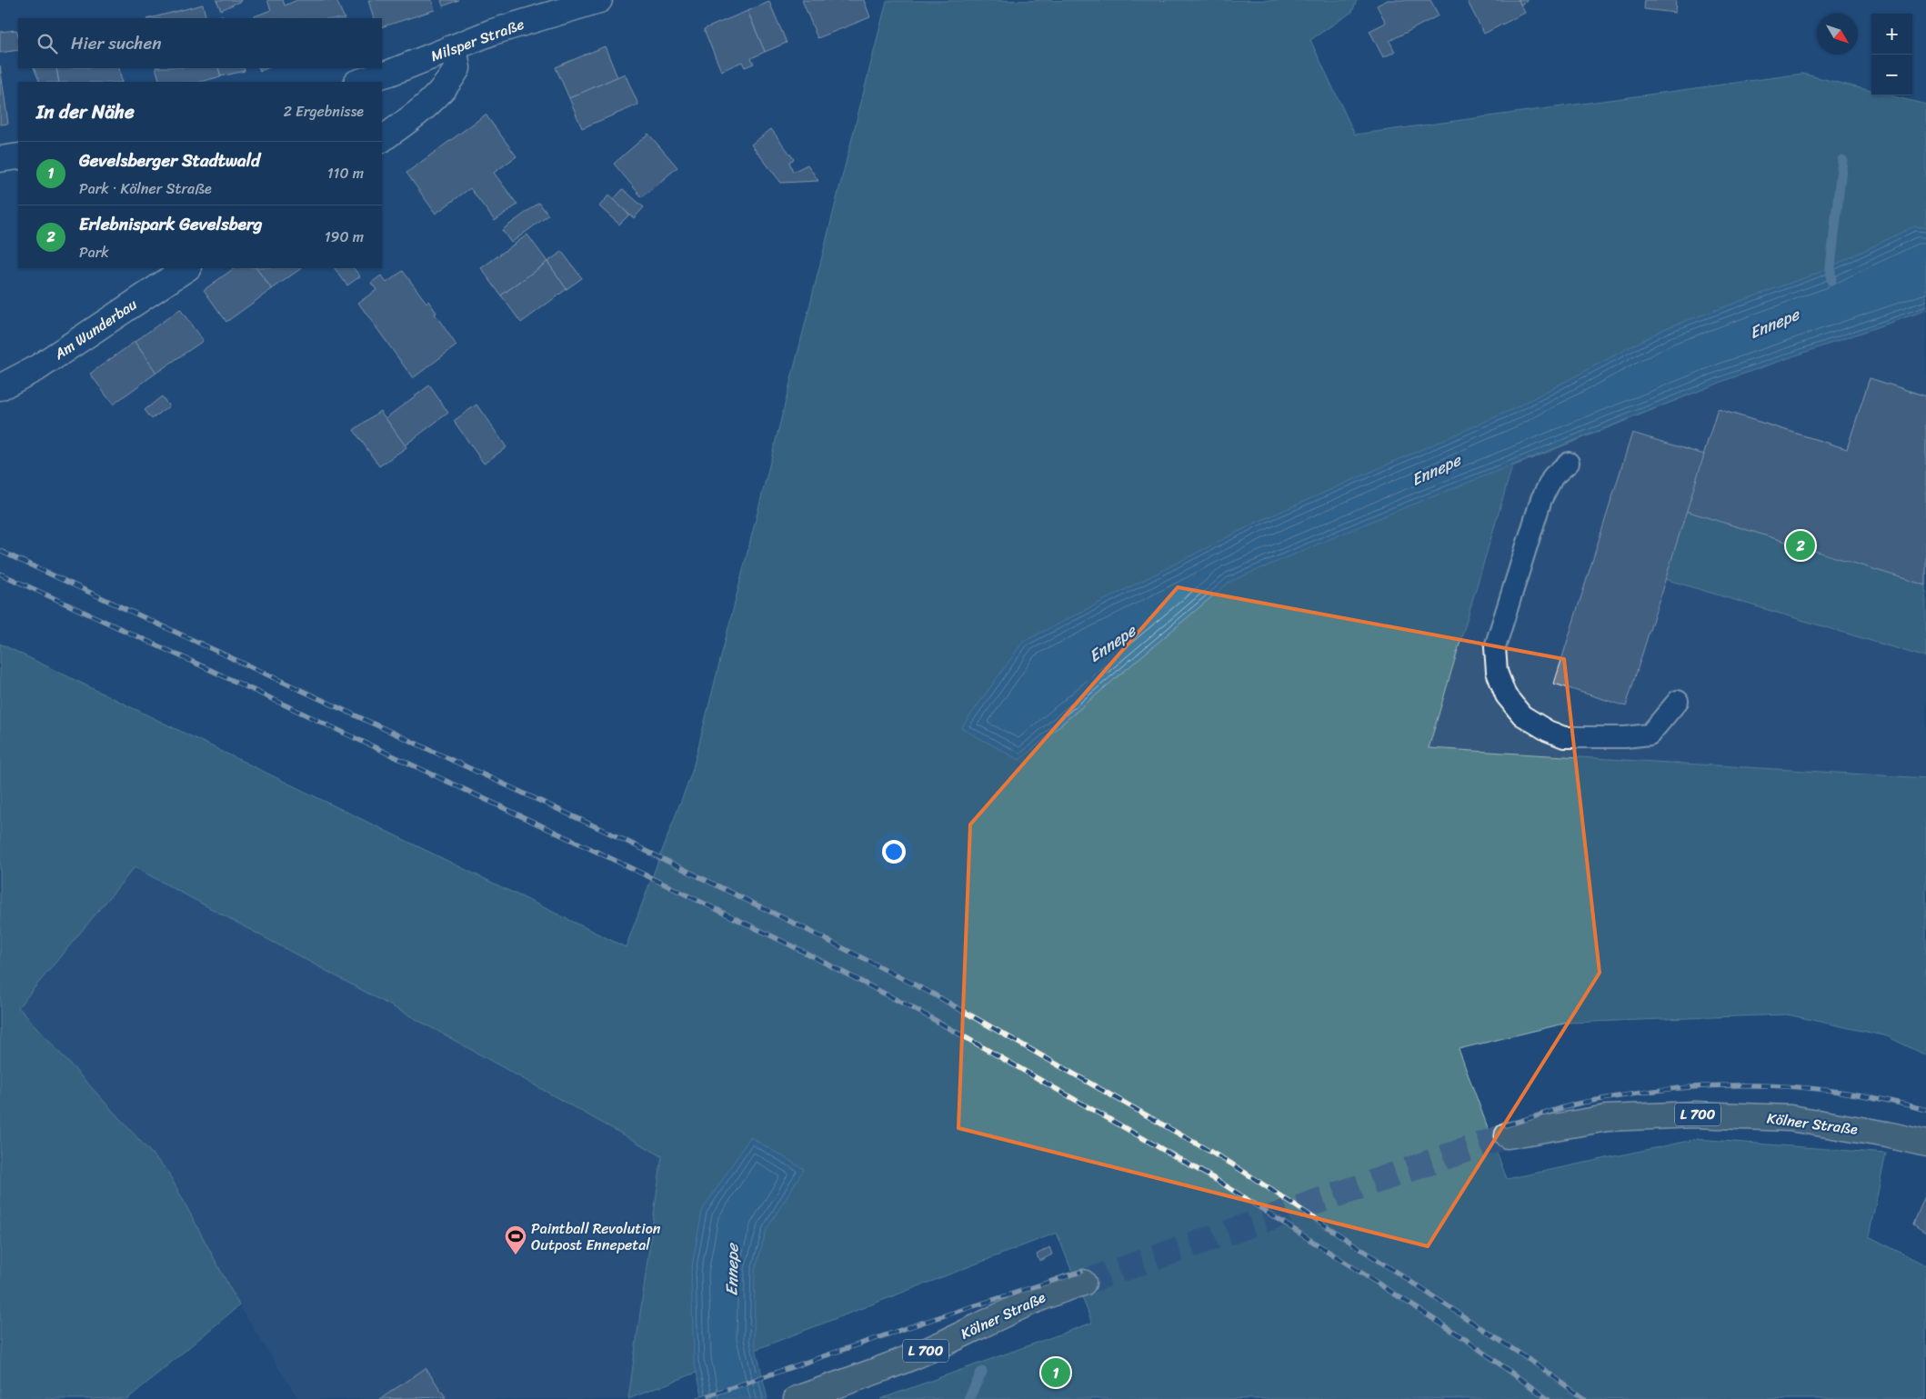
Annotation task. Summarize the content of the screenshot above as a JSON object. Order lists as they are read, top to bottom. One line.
{"streets":{"main road":["L 700","Kölner Straße"],"street":["Milsper Straße","Am Wunderbau"]},"water":["Ennepe"],"places":{"sports":["Paintball Revolution Outpost Ennepetal"]},"north":"bottom right","page":{"map_buttons":["+","−"],"search":"Hier suchen","heading":["In der Nähe","2 Ergebnisse"],"list":[{"mark":"1","name":"Gevelsberger Stadtwald","note":"Park · Kölner Straße","value":"110 m"},{"mark":"2","name":"Erlebnispark Gevelsberg","note":"Park","value":"190 m"}],"pins":["2","1"]}}
